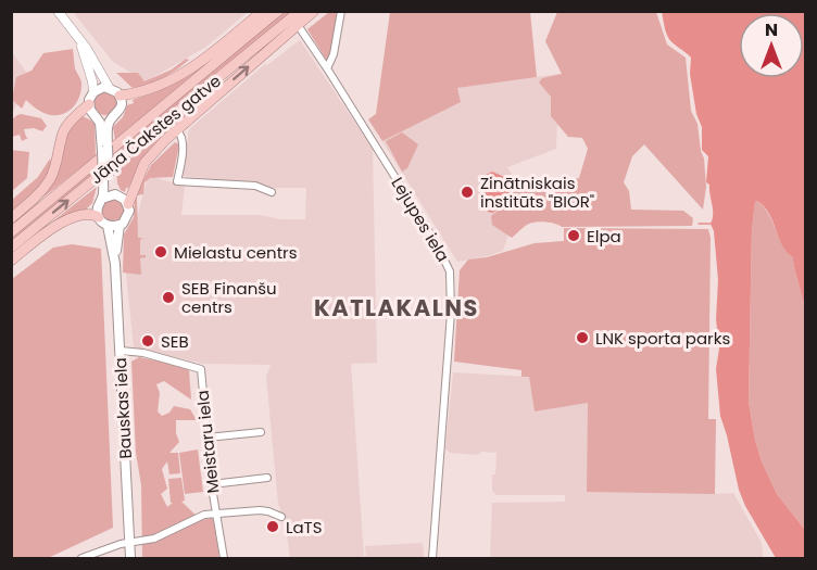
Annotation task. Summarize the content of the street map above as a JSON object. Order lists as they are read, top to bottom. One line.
{"streets":{"highway":["Jāņa Čakstes gatve"],"main road":["Bauskas iela"],"street":["Lejupes iela","Meistaru iela"]},"crossings":[["Bauskas iela","Meistaru iela"]],"districts":["KATLAKALNS"],"places":["Zinātniskais institūts \"BIOR\"","Elpa","Mielastu centrs","SEB Finanšu centrs","LNK sporta parks","SEB","LaTS"],"north":"top"}
